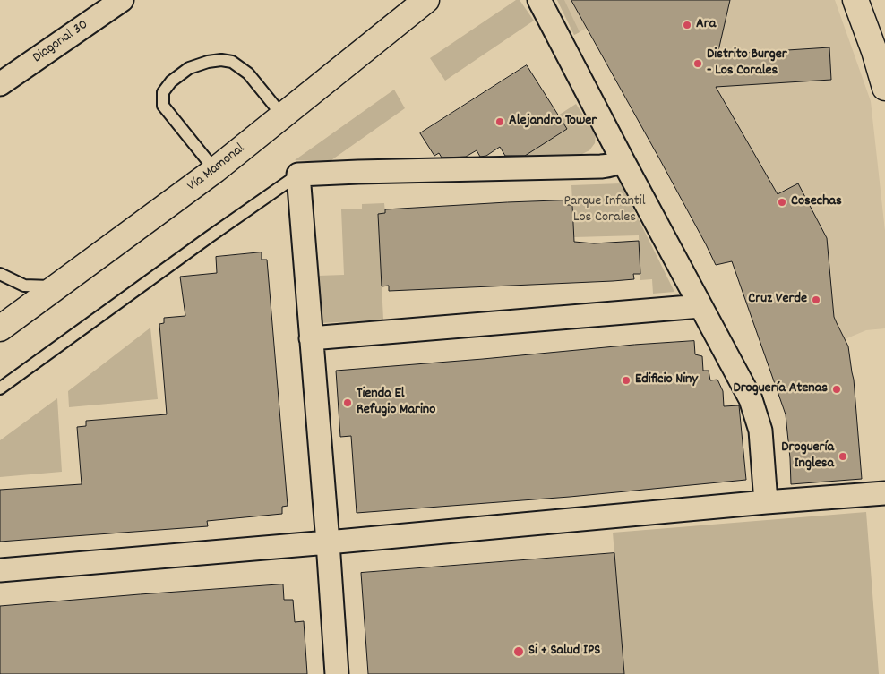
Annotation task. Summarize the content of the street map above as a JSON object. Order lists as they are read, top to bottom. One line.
{"streets":{"main road":["Vía Mamonal"],"street":["Diagonal 30"]},"parks":["Parque Infantil Los Corales"],"places":["Ara","Distrito Burger - Los Corales","Alejandro Tower","Cosechas","Cruz Verde","Edificio Niny","Droguería Atenas","Tienda El Refugio Marino","Droguería Inglesa","Si + Salud IPS"]}
